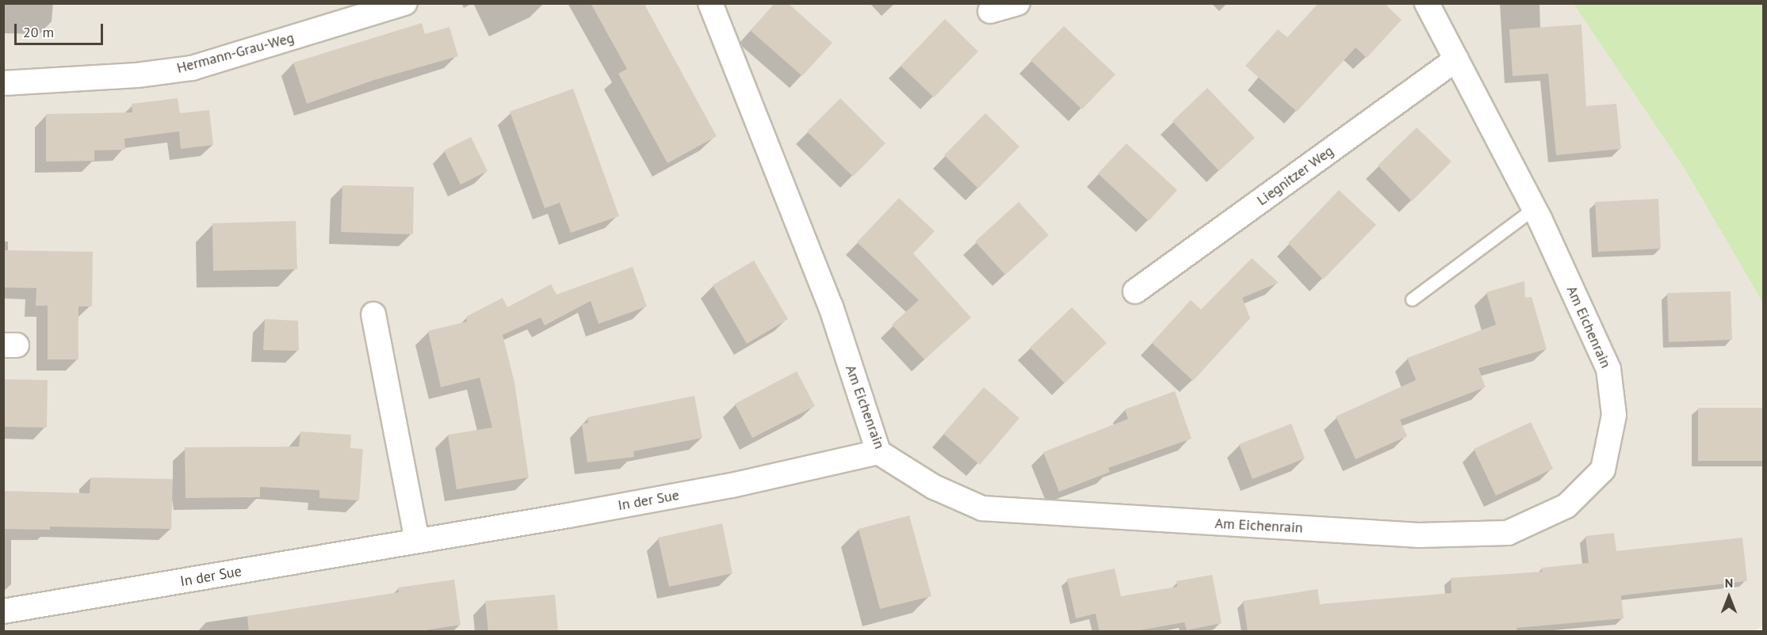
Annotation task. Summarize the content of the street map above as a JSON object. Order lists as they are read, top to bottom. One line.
{"streets":{"street":["Hermann-Grau-Weg","Liegnitzer Weg","Am Eichenrain","In der Sue"]},"crossings":[["Liegnitzer Weg","Am Eichenrain"],["Am Eichenrain","In der Sue"]],"scale_bar":"20 m","north":"top"}
